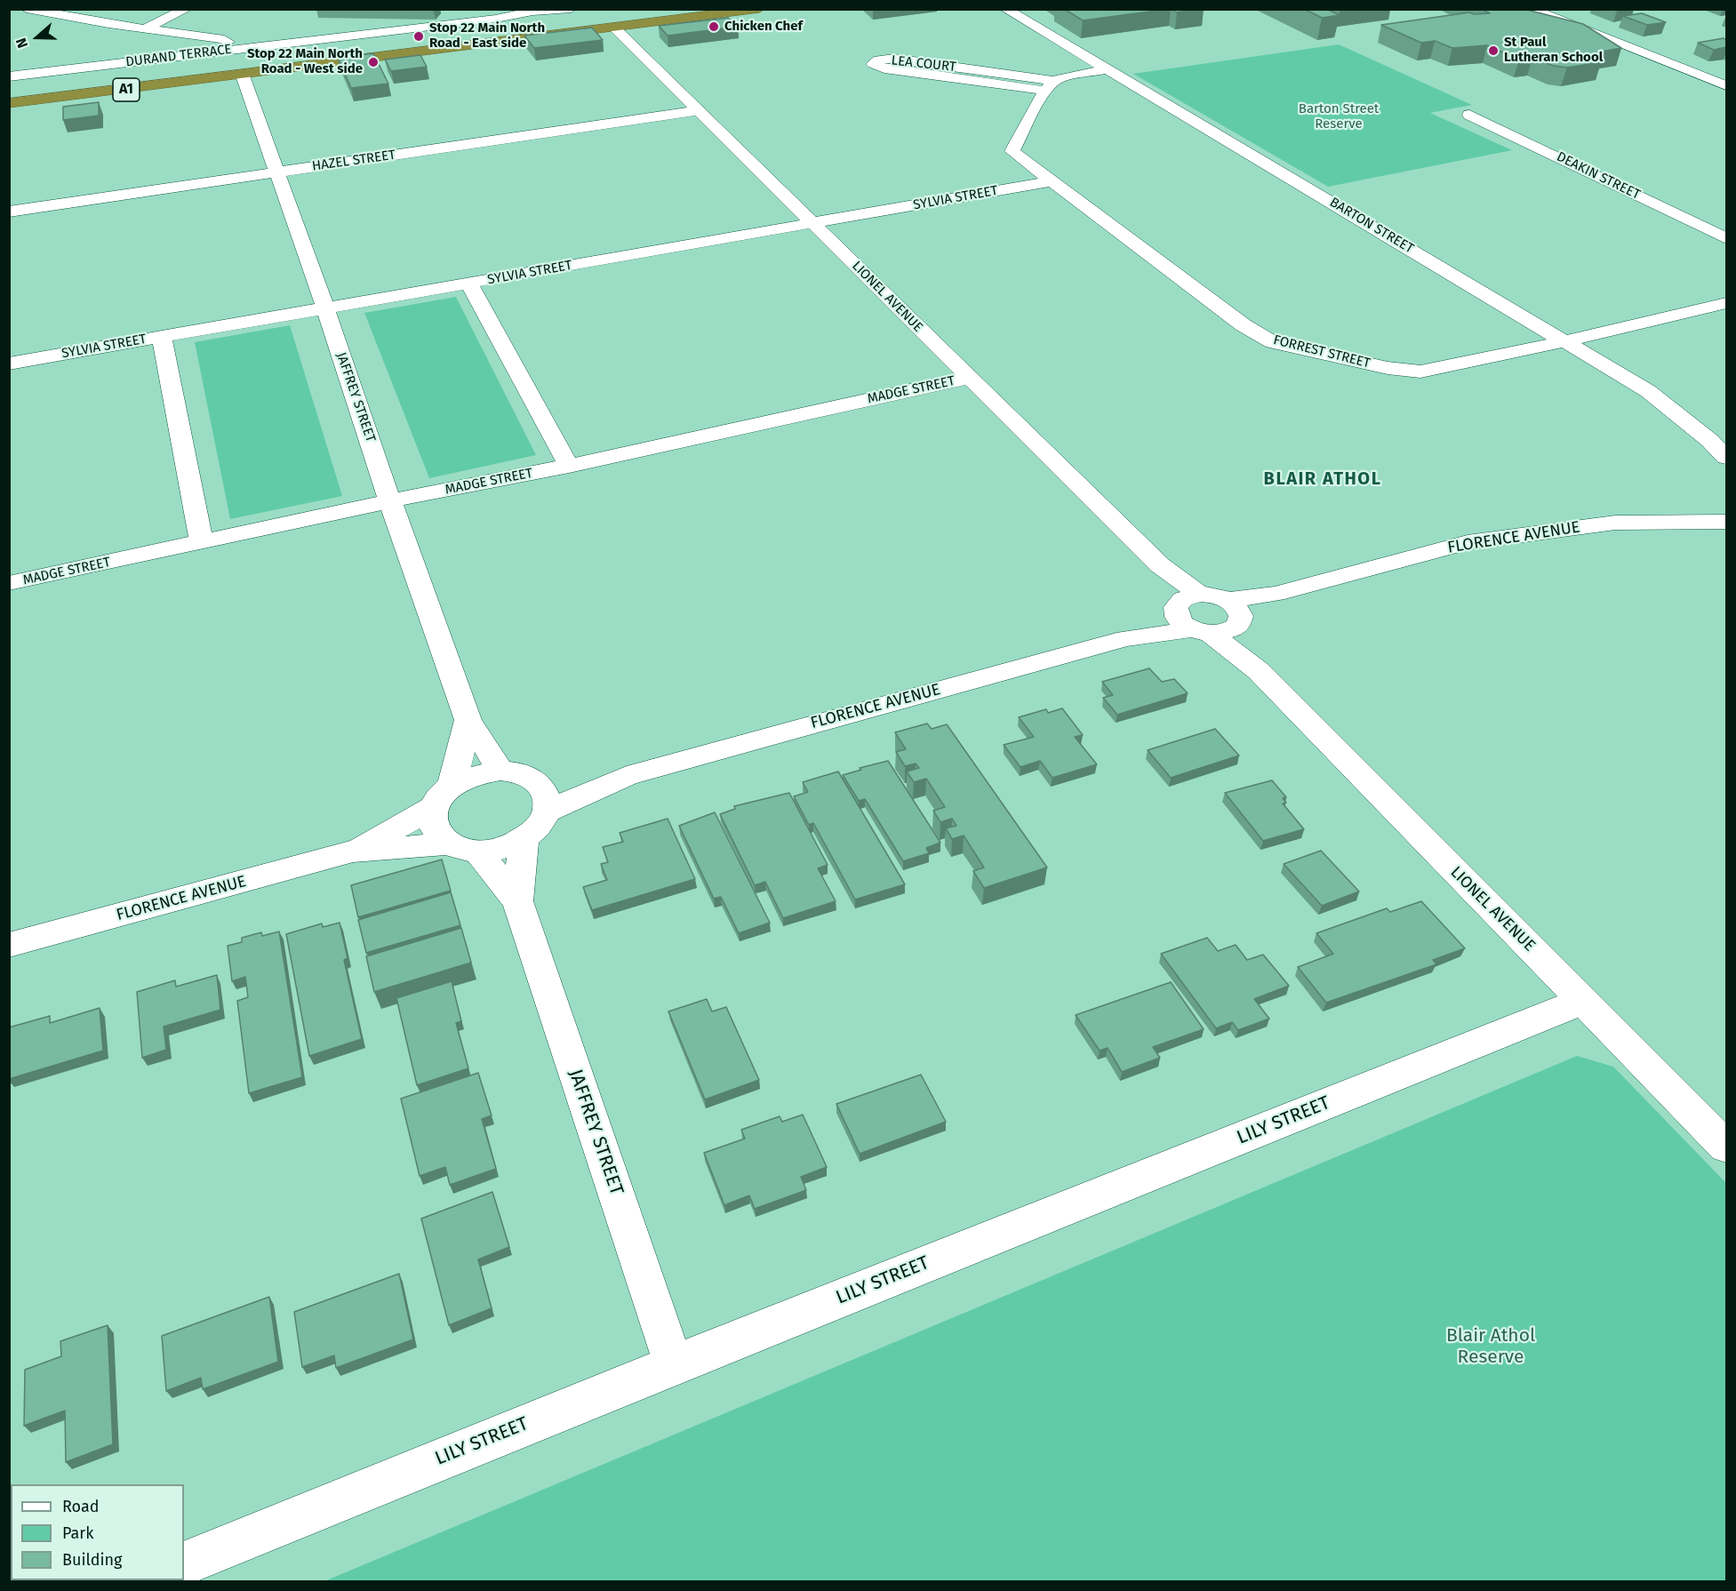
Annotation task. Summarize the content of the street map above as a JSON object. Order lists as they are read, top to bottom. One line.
{"streets":{"highway":["A1"],"street":["DURAND TERRACE","LEA COURT","HAZEL STREET","DEAKIN STREET","SYLVIA STREET","BARTON STREET","LIONEL AVENUE","FORREST STREET","MADGE STREET","JAFFREY STREET","FLORENCE AVENUE","LILY STREET"]},"crossings":[["LEA COURT","FORREST STREET"],["A1","LIONEL AVENUE"],["A1","JAFFREY STREET"],["HAZEL STREET","LIONEL AVENUE"],["HAZEL STREET","JAFFREY STREET"],["SYLVIA STREET","LIONEL AVENUE"],["SYLVIA STREET","FORREST STREET"],["SYLVIA STREET","JAFFREY STREET"],["BARTON STREET","FORREST STREET"],["LIONEL AVENUE","MADGE STREET"],["LIONEL AVENUE","FLORENCE AVENUE"],["LIONEL AVENUE","LILY STREET"],["MADGE STREET","JAFFREY STREET"],["JAFFREY STREET","FLORENCE AVENUE"],["JAFFREY STREET","LILY STREET"]],"districts":["BLAIR ATHOL"],"parks":["Barton Street Reserve","Blair Athol Reserve"],"places":["Chicken Chef","Stop 22 Main North Road - East side","St Paul Lutheran School","Stop 22 Main North Road - West side"],"legend":["Road","Park","Building"],"north":"left"}
